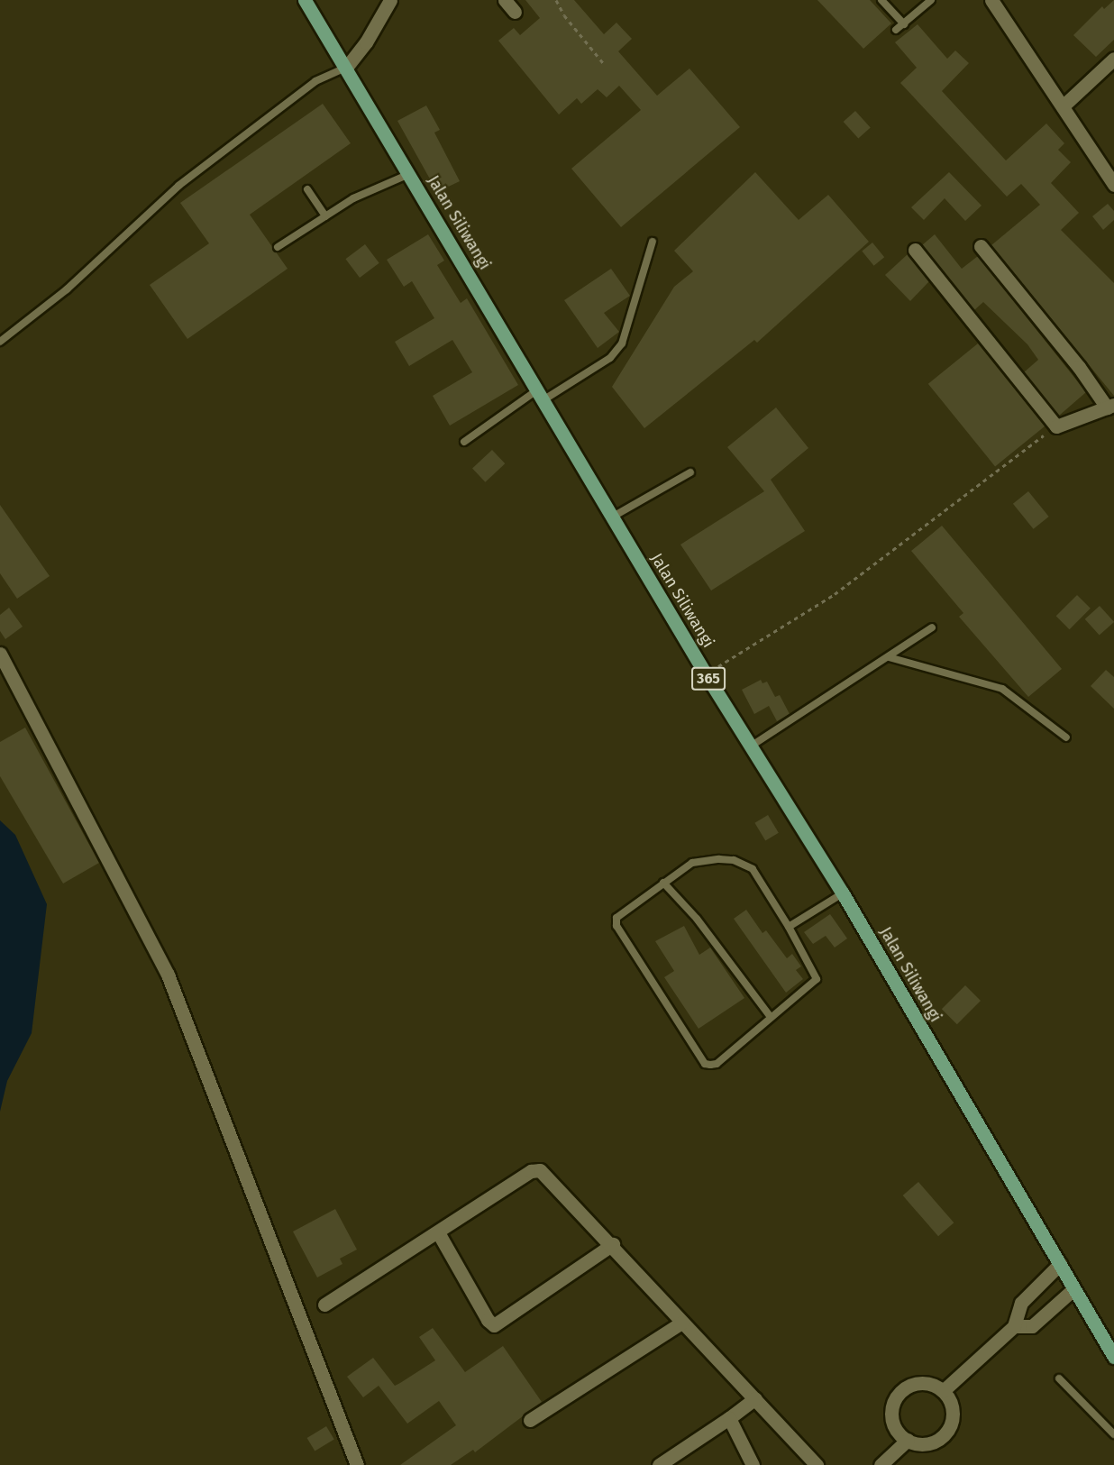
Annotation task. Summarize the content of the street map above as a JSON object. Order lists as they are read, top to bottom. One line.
{"streets":{"main road":["Jalan Siliwangi","365"]}}
